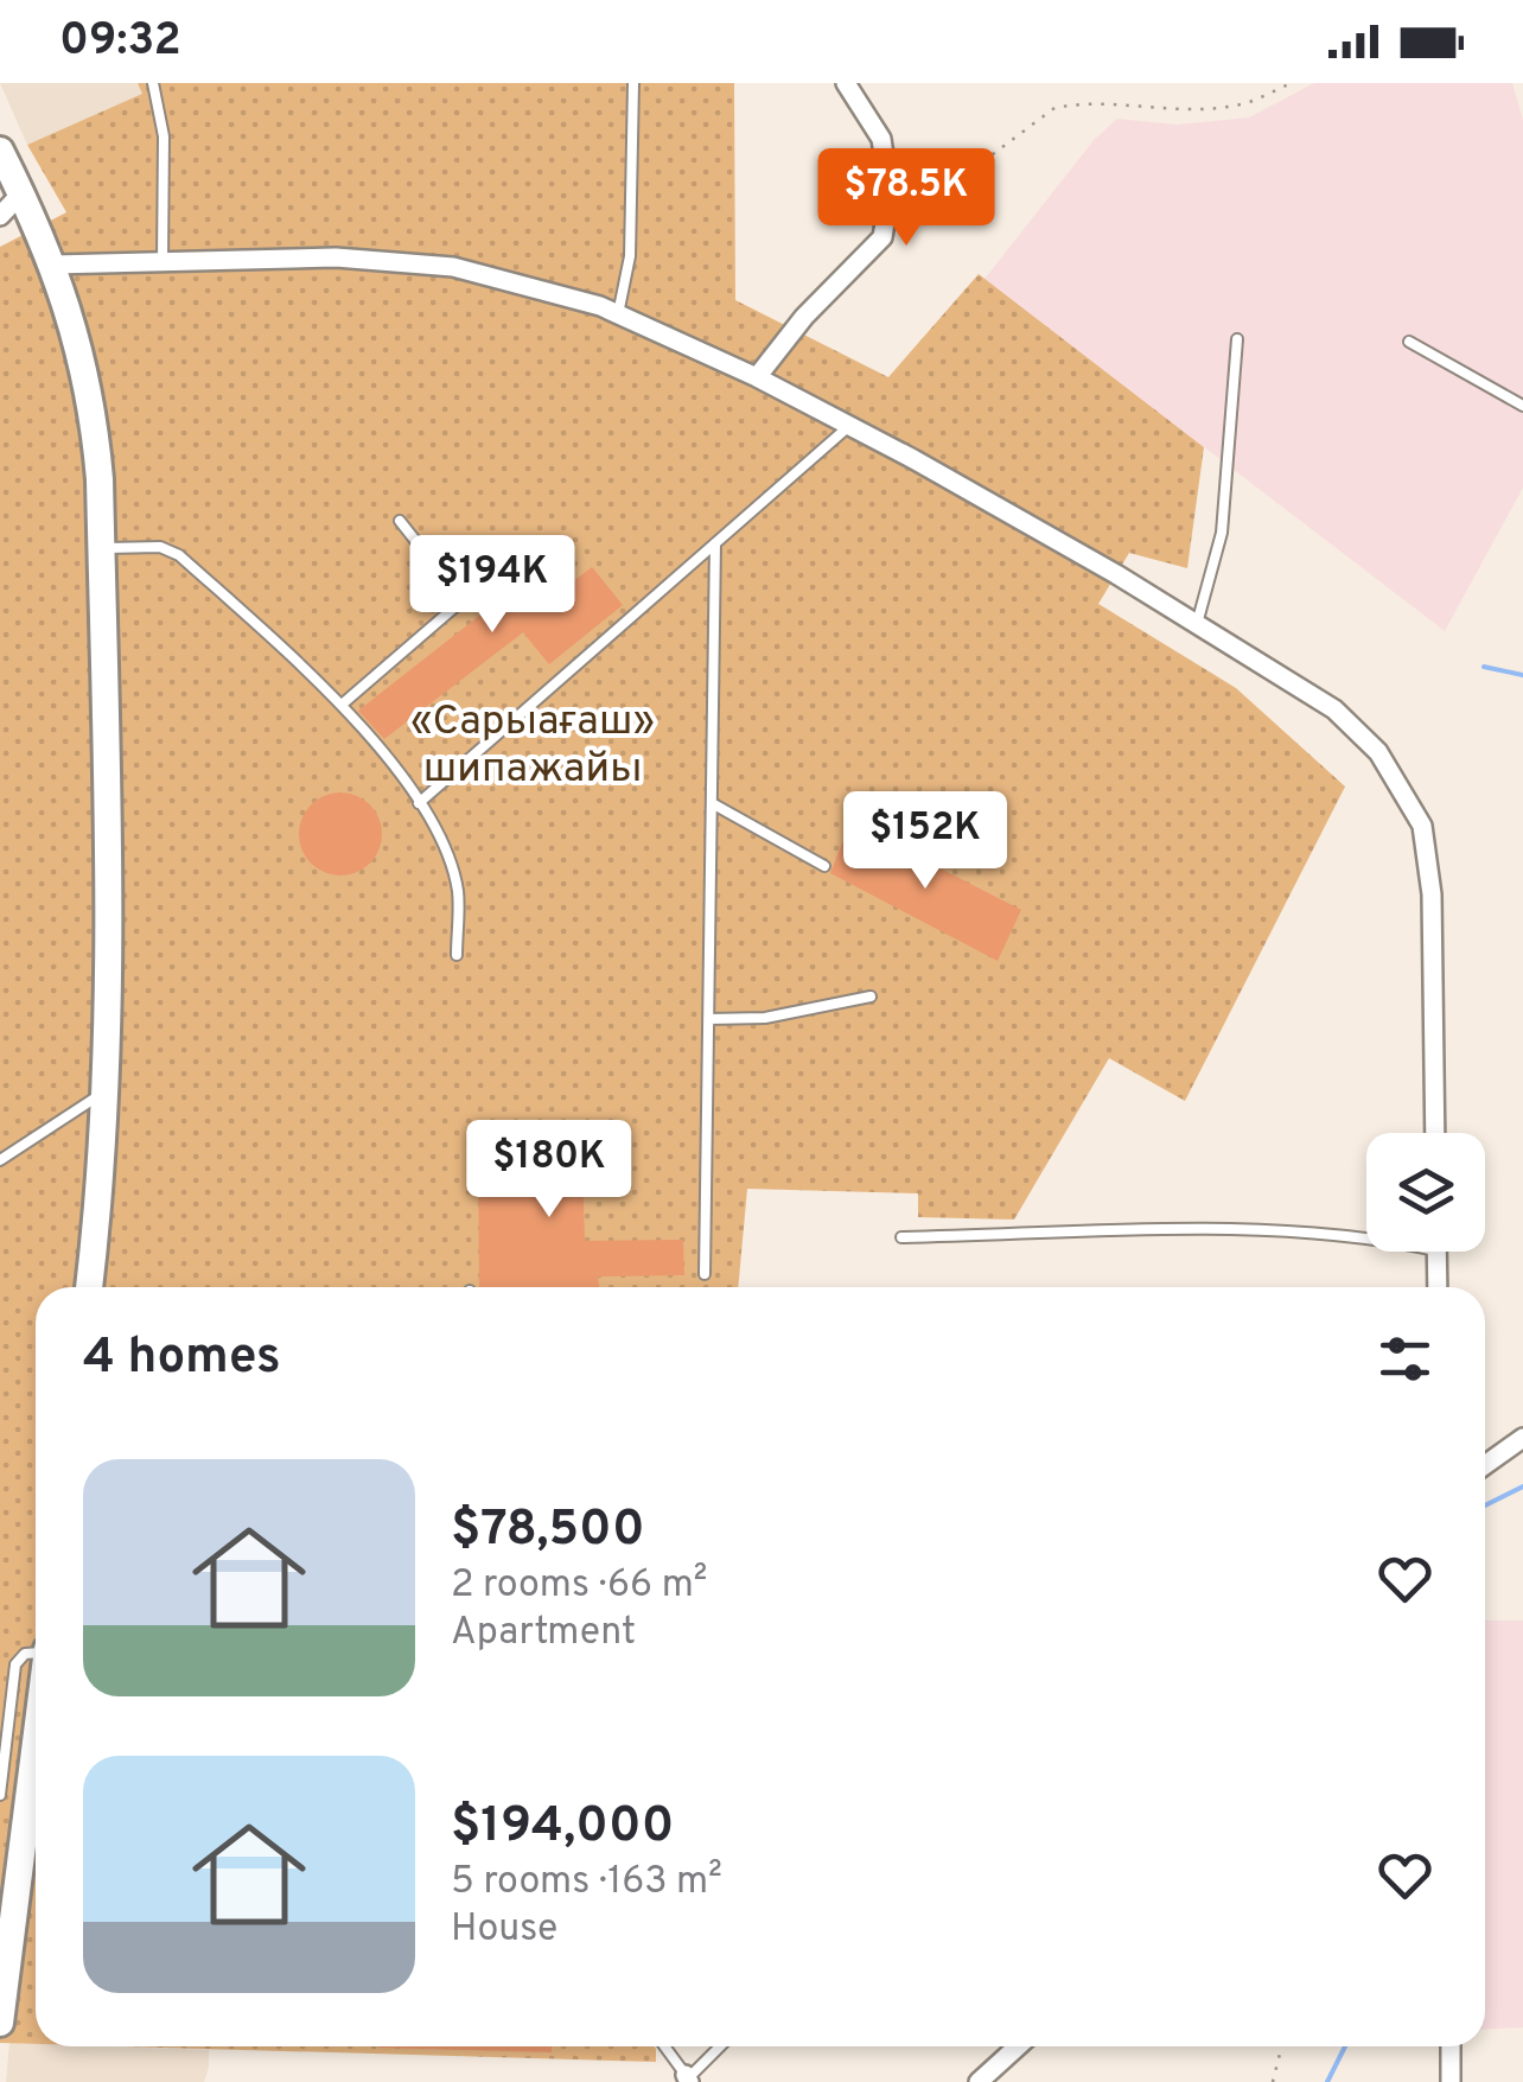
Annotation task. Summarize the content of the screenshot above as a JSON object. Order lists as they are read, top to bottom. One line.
{"parks":["«Сарыағаш» шипажайы"],"page":{"status":"09:32","price":["$78.5K","$194K","$152K","$180K"],"heading":"4 homes","list":[{"name":"$78,500","note":"2 rooms · 66 m² · Apartment"},{"name":"$194,000","note":"5 rooms · 163 m² · House"}]}}
